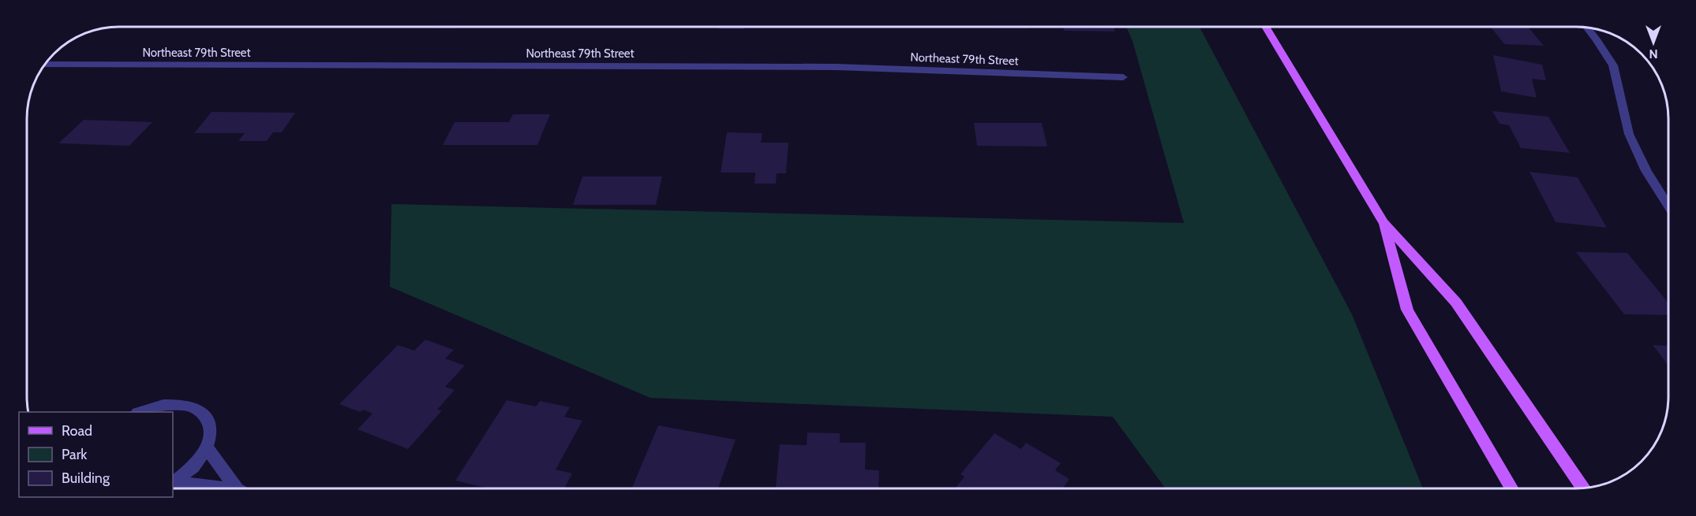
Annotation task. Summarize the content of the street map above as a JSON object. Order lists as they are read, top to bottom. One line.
{"streets":{"street":["Northeast 79th Street"]},"legend":["Road","Park","Building"],"north":"bottom"}
